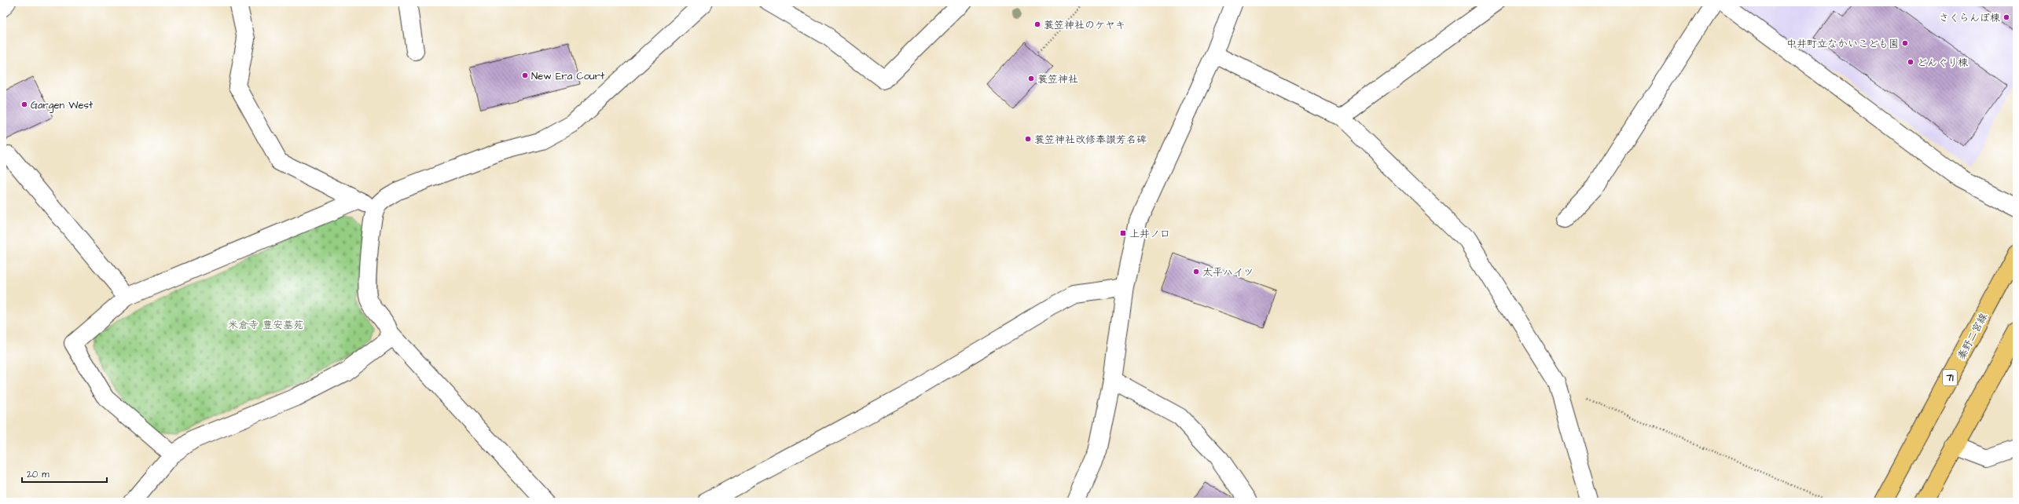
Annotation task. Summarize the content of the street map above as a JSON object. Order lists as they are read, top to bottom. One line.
{"streets":{"main road":["秦野二宮線","71"]},"parks":["米倉寺 豊安墓苑"],"places":{"other":["さくらんぼ棟","蓑笠神社のケヤキ","中井町立なかいこども園","どんぐり棟","New Era Court","蓑笠神社","Gargen West","蓑笠神社改修奉讃芳名碑","太平ハイツ"],"transit":["上井ノ口"]},"scale_bar":"20 m"}
